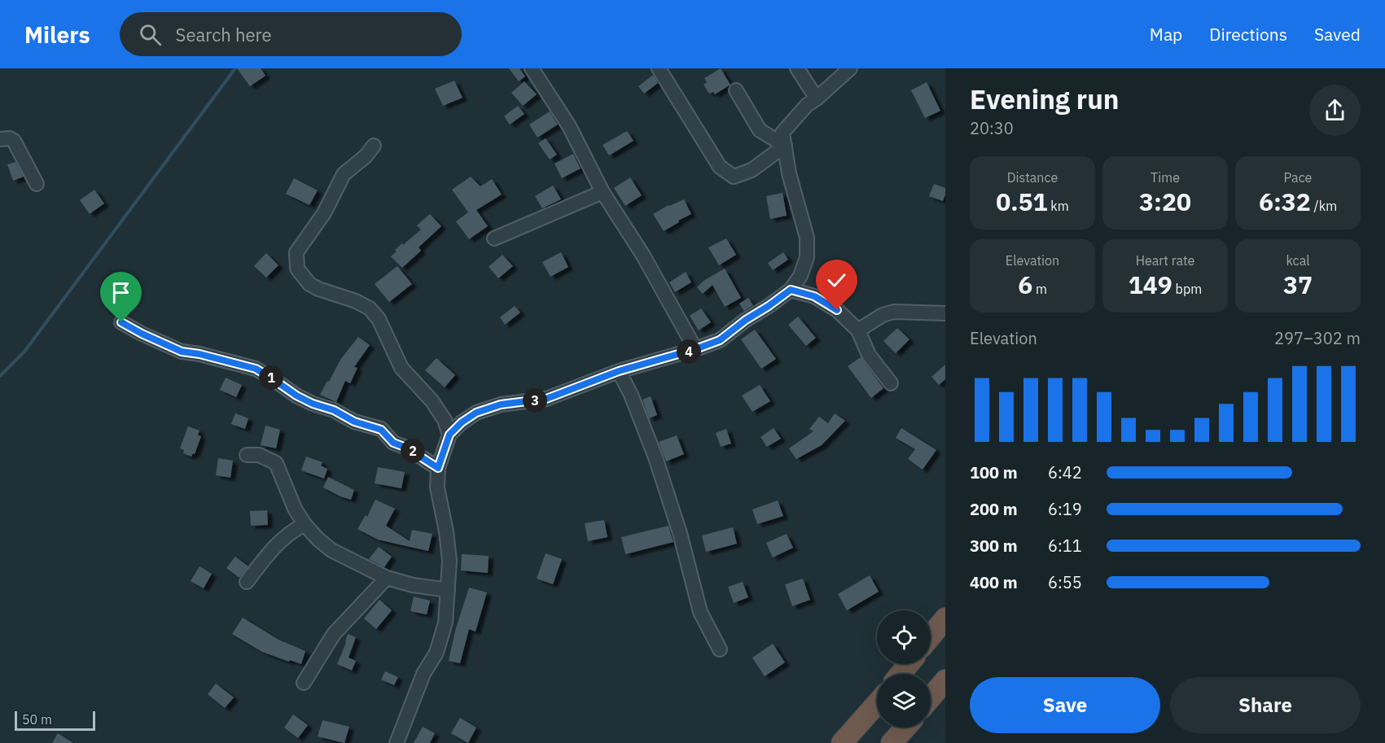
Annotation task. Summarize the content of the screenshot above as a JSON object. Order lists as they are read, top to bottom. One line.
{"scale_bar":"50 m","page":{"header":"Milers","search":"Search here","nav":["Map","Directions","Saved"],"heading":["Evening run","20:30"],"stats":[["Distance","0.51 km"],["Time","3:20"],["Pace","6:32 /km"],["Elevation","6 m"],["Heart rate","149 bpm"],["kcal","37"]],"chart":["Elevation","297–302 m"],"pins":["4","1","3","2"],"list":[{"name":"100 m","note":"6:42"},{"name":"200 m","note":"6:19"},{"name":"300 m","note":"6:11"},{"name":"400 m","note":"6:55"}],"buttons":["Save","Share"],"scale":"50 m"}}
